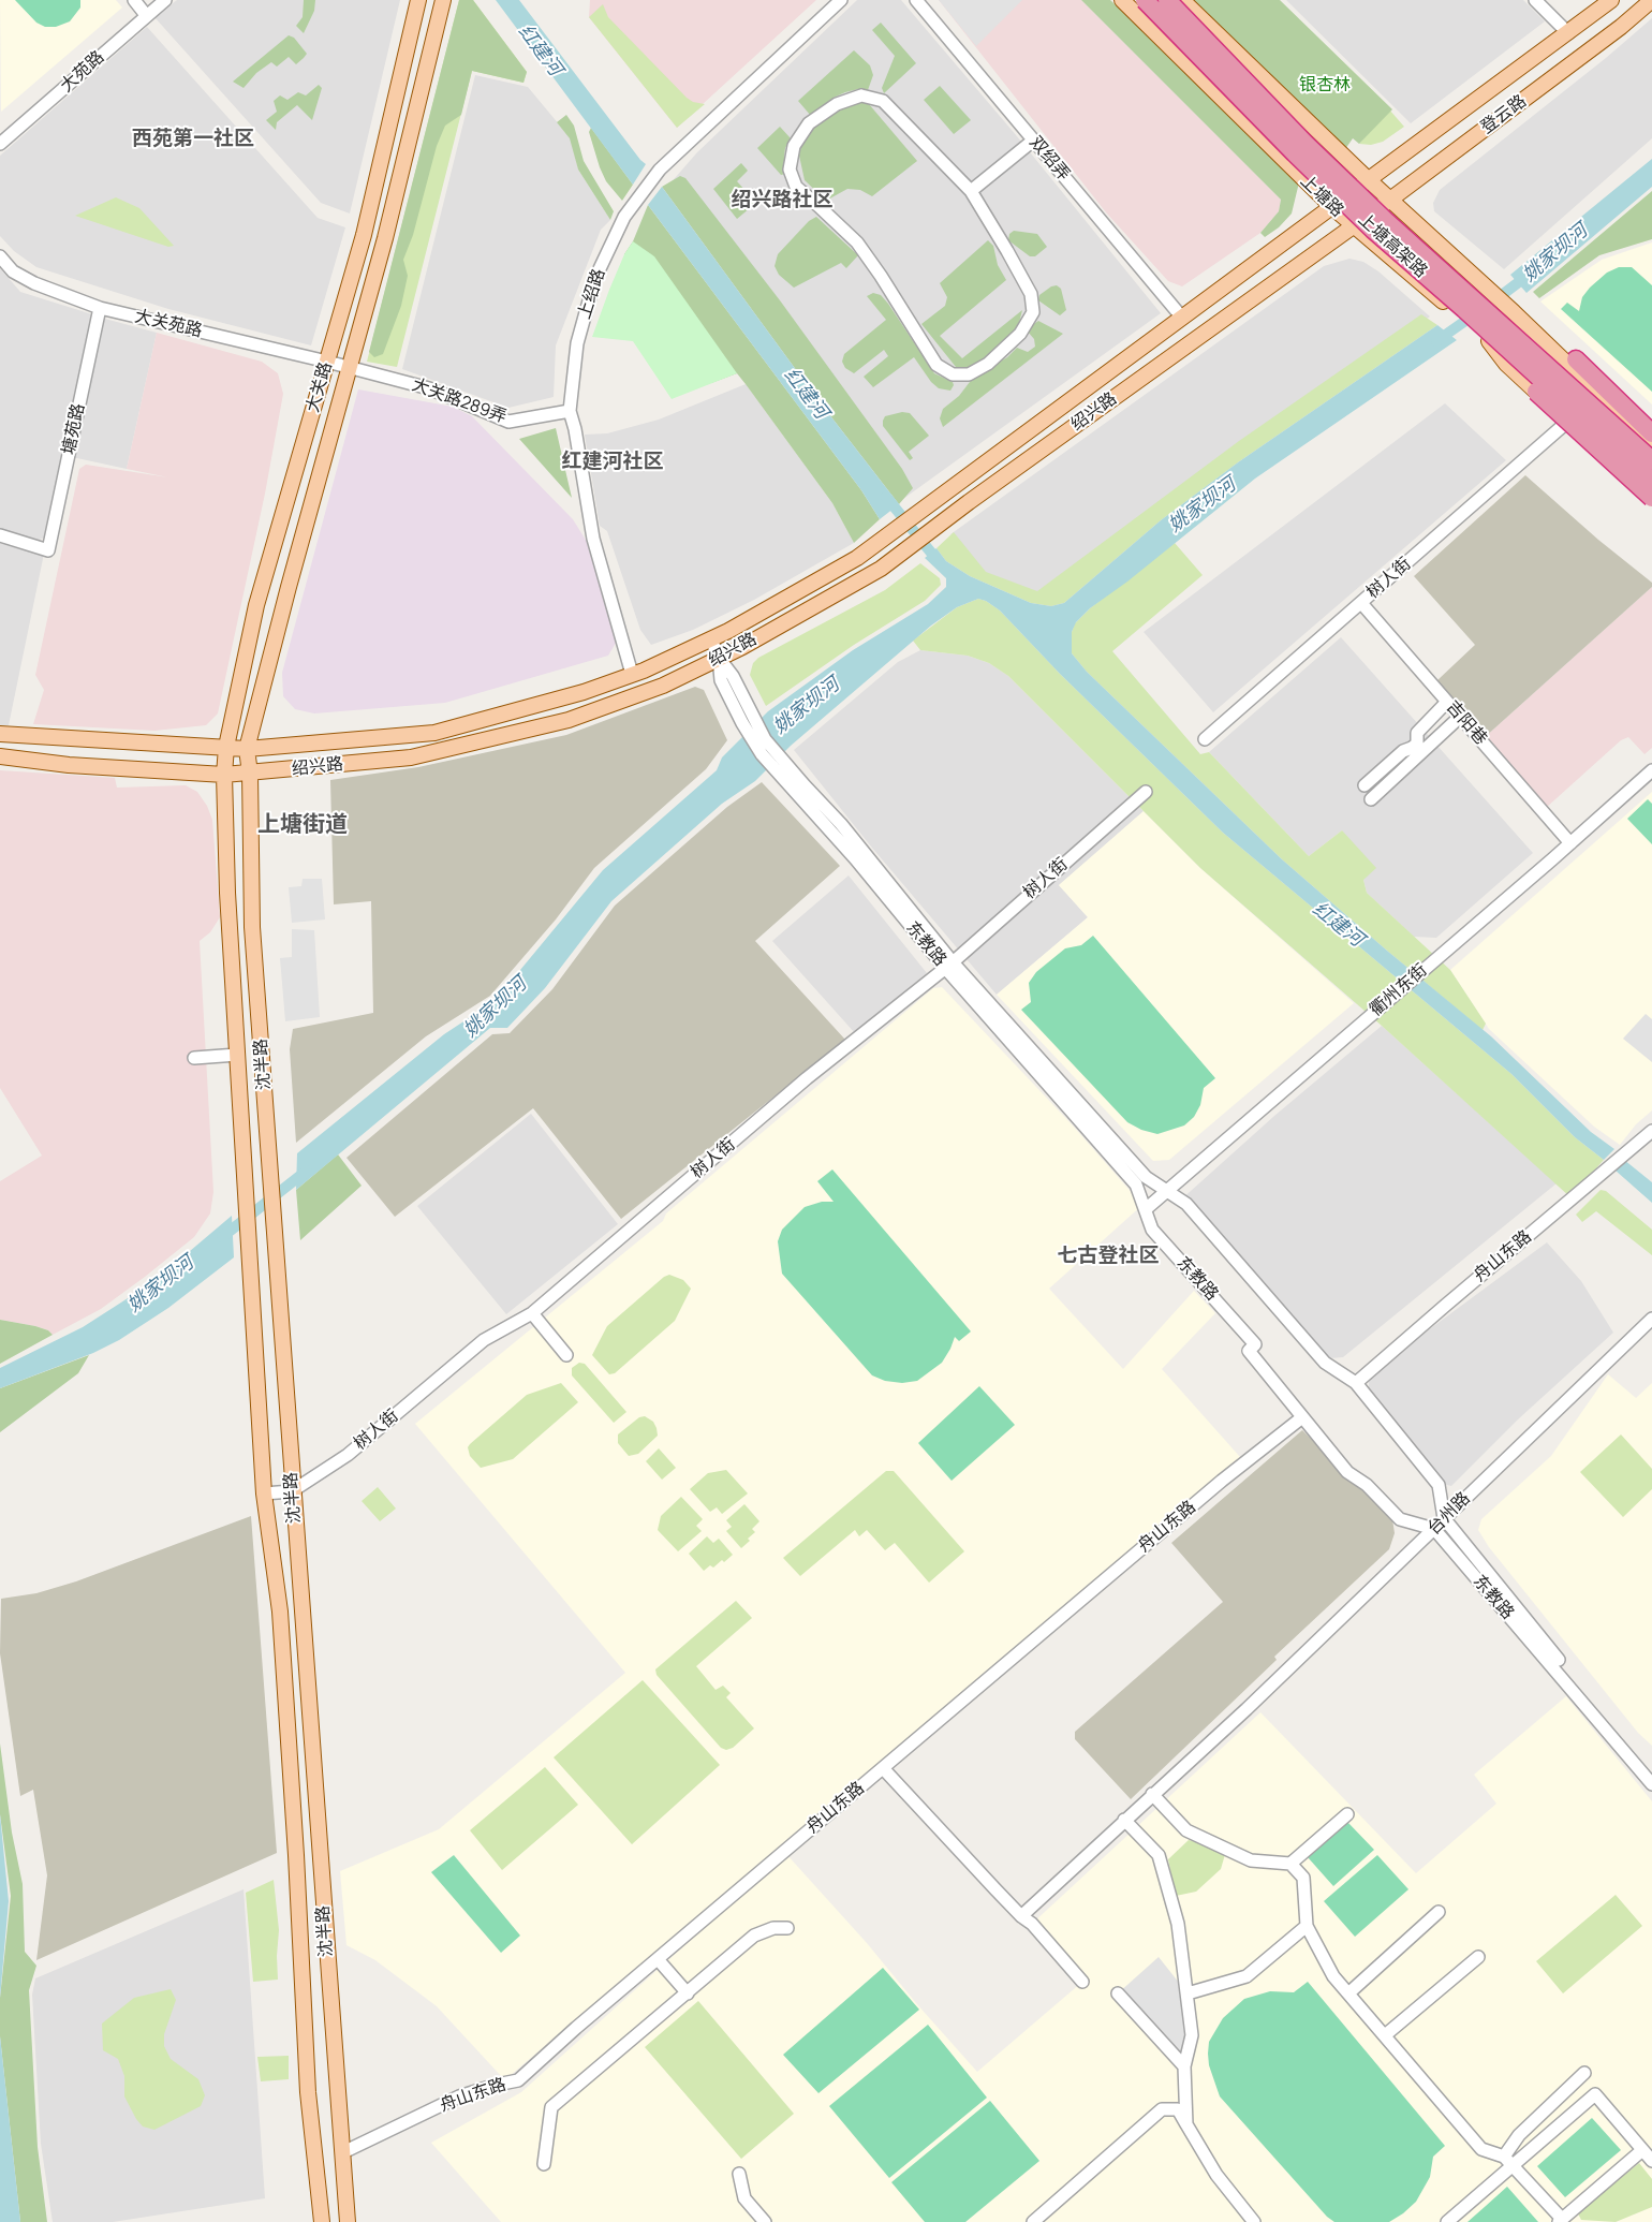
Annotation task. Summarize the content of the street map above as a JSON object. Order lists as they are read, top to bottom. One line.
{"streets":{"highway":["上塘高架路"],"main road":["登云路","上塘路","大关路","绍兴路","沈半路"],"street":["大苑路","双绍弄","上绍路","大关苑路","大关路289弄","塘苑路","树人街","吉阳巷","东教路","衢州东街","舟山东路","台州路"]},"crossings":[["登云路","上塘路"],["登云路","绍兴路"],["双绍弄","绍兴路"],["上塘路","绍兴路"],["上塘路","树人街"],["上绍路","大关路289弄"],["上绍路","绍兴路"],["大关苑路","大关路"],["大关苑路","大关路289弄"],["大关苑路","塘苑路"],["大关路","大关路289弄"],["大关路","绍兴路"],["大关路","沈半路"],["绍兴路","东教路"],["绍兴路","沈半路"],["树人街","吉阳巷"],["树人街","东教路"],["树人街","沈半路"],["吉阳巷","衢州东街"],["东教路","衢州东街"],["东教路","舟山东路"],["东教路","台州路"],["沈半路","舟山东路"]],"districts":["西苑第一社区","绍兴路社区","红建河社区","上塘街道","七古登社区"],"water":["红建河","姚家坝河"],"parks":["银杏林"]}
